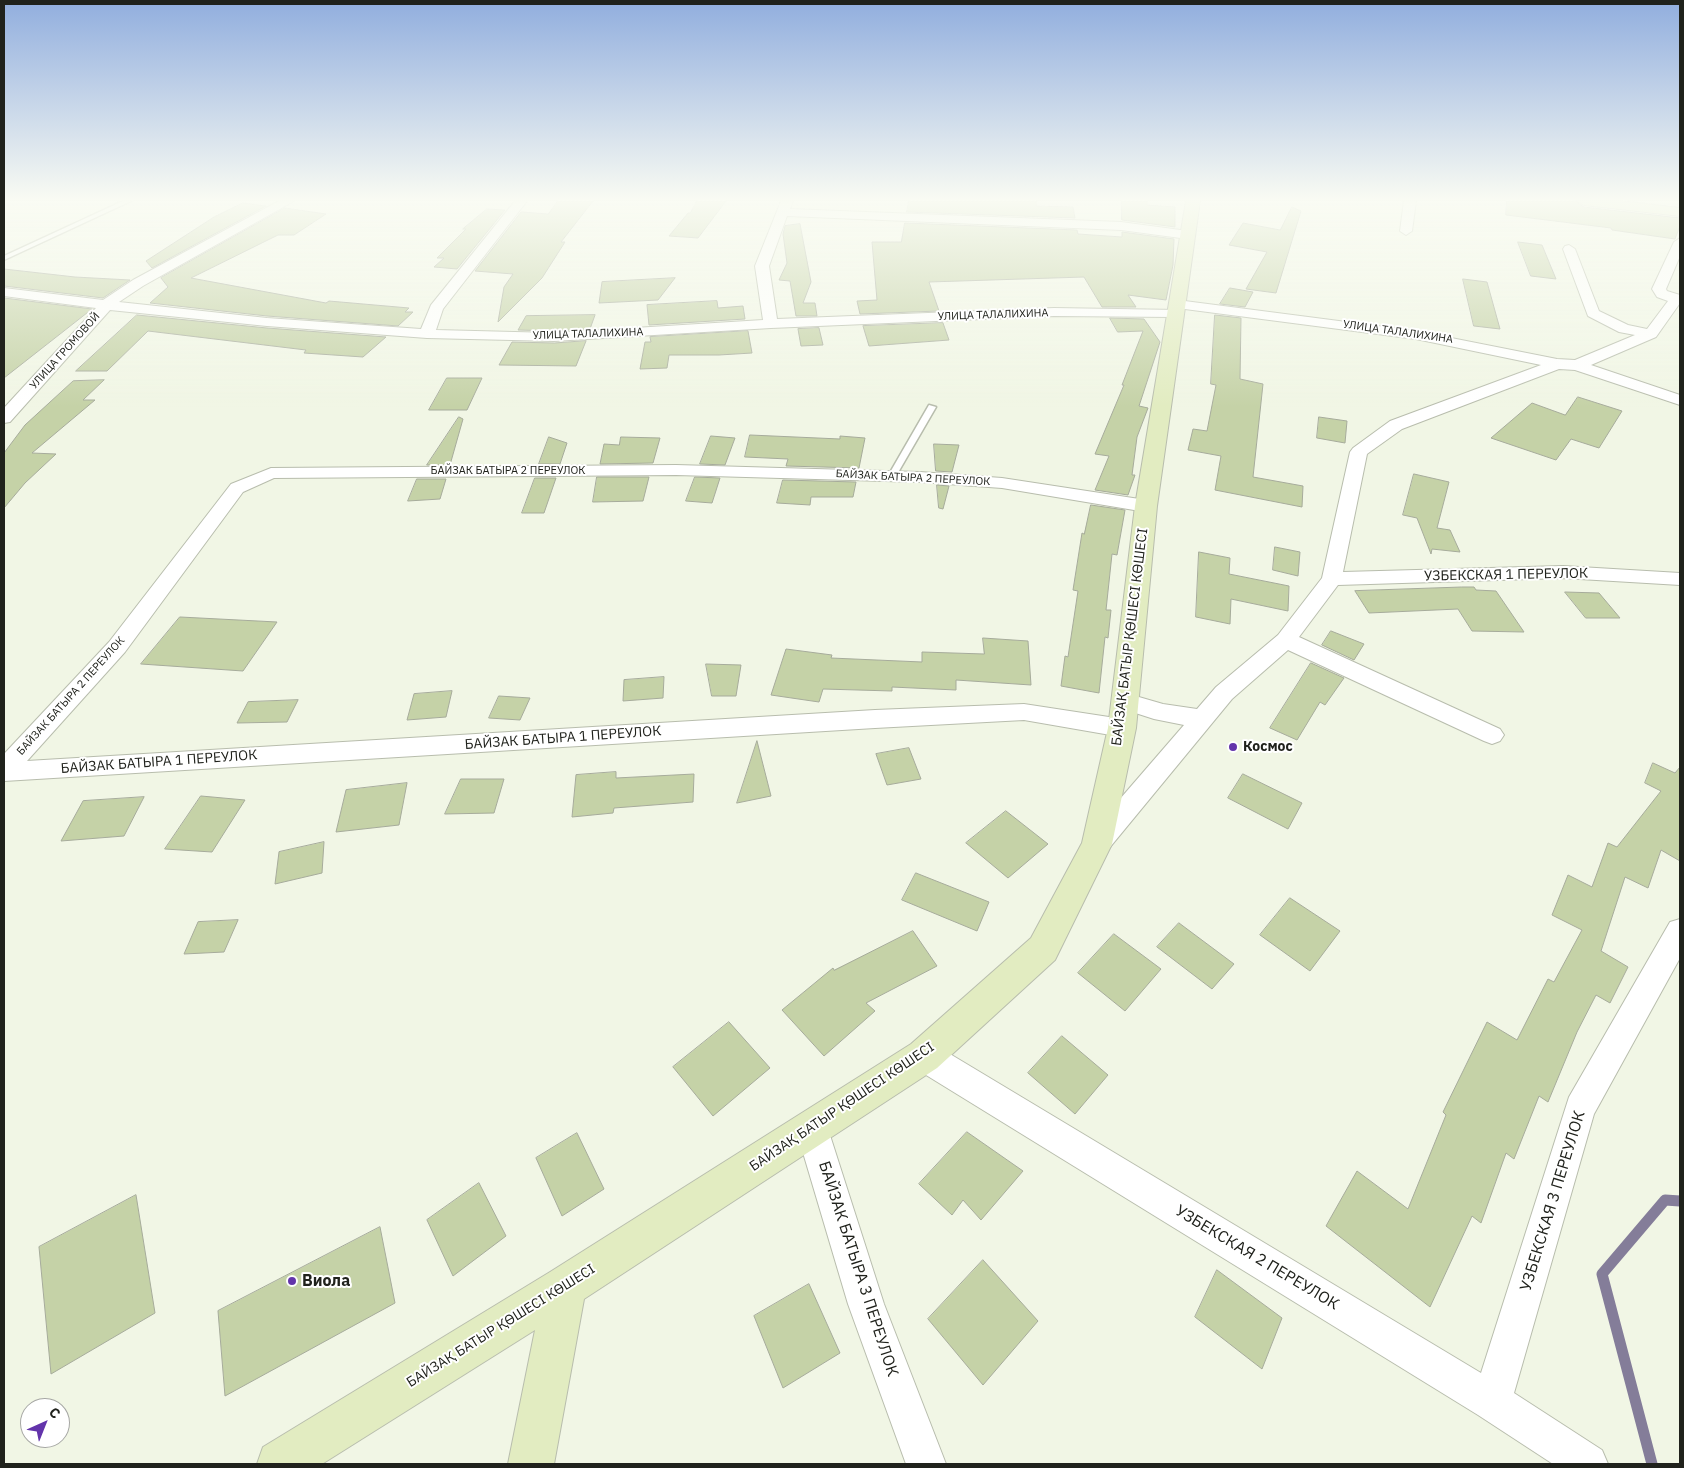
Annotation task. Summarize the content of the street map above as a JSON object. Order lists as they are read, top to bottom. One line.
{"streets":{"main road":["БАЙЗАҚ БАТЫР ҚӨШЕСІ КӨШЕСІ"],"street":["УЛИЦА ТАЛАЛИХИНА","УЛИЦА ГРОМОВОЙ","БАЙЗАК БАТЫРА 2 ПЕРЕУЛОК","УЗБЕКСКАЯ 1 ПЕРЕУЛОК","БАЙЗАК БАТЫРА 1 ПЕРЕУЛОК","УЗБЕКСКАЯ 3 ПЕРЕУЛОК","УЗБЕКСКАЯ 2 ПЕРЕУЛОК","БАЙЗАК БАТЫРА 3 ПЕРЕУЛОК"]},"crossings":[["УЛИЦА ТАЛАЛИХИНА","УЛИЦА ГРОМОВОЙ"],["УЛИЦА ТАЛАЛИХИНА","БАЙЗАҚ БАТЫР ҚӨШЕСІ КӨШЕСІ"],["БАЙЗАК БАТЫРА 2 ПЕРЕУЛОК","БАЙЗАҚ БАТЫР ҚӨШЕСІ КӨШЕСІ"],["БАЙЗАК БАТЫРА 2 ПЕРЕУЛОК","БАЙЗАК БАТЫРА 1 ПЕРЕУЛОК"],["БАЙЗАҚ БАТЫР ҚӨШЕСІ КӨШЕСІ","БАЙЗАК БАТЫРА 1 ПЕРЕУЛОК"],["БАЙЗАҚ БАТЫР ҚӨШЕСІ КӨШЕСІ","УЗБЕКСКАЯ 2 ПЕРЕУЛОК"],["БАЙЗАҚ БАТЫР ҚӨШЕСІ КӨШЕСІ","БАЙЗАК БАТЫРА 3 ПЕРЕУЛОК"],["УЗБЕКСКАЯ 3 ПЕРЕУЛОК","УЗБЕКСКАЯ 2 ПЕРЕУЛОК"]],"places":["Космос","Виола"],"north":"top right"}
